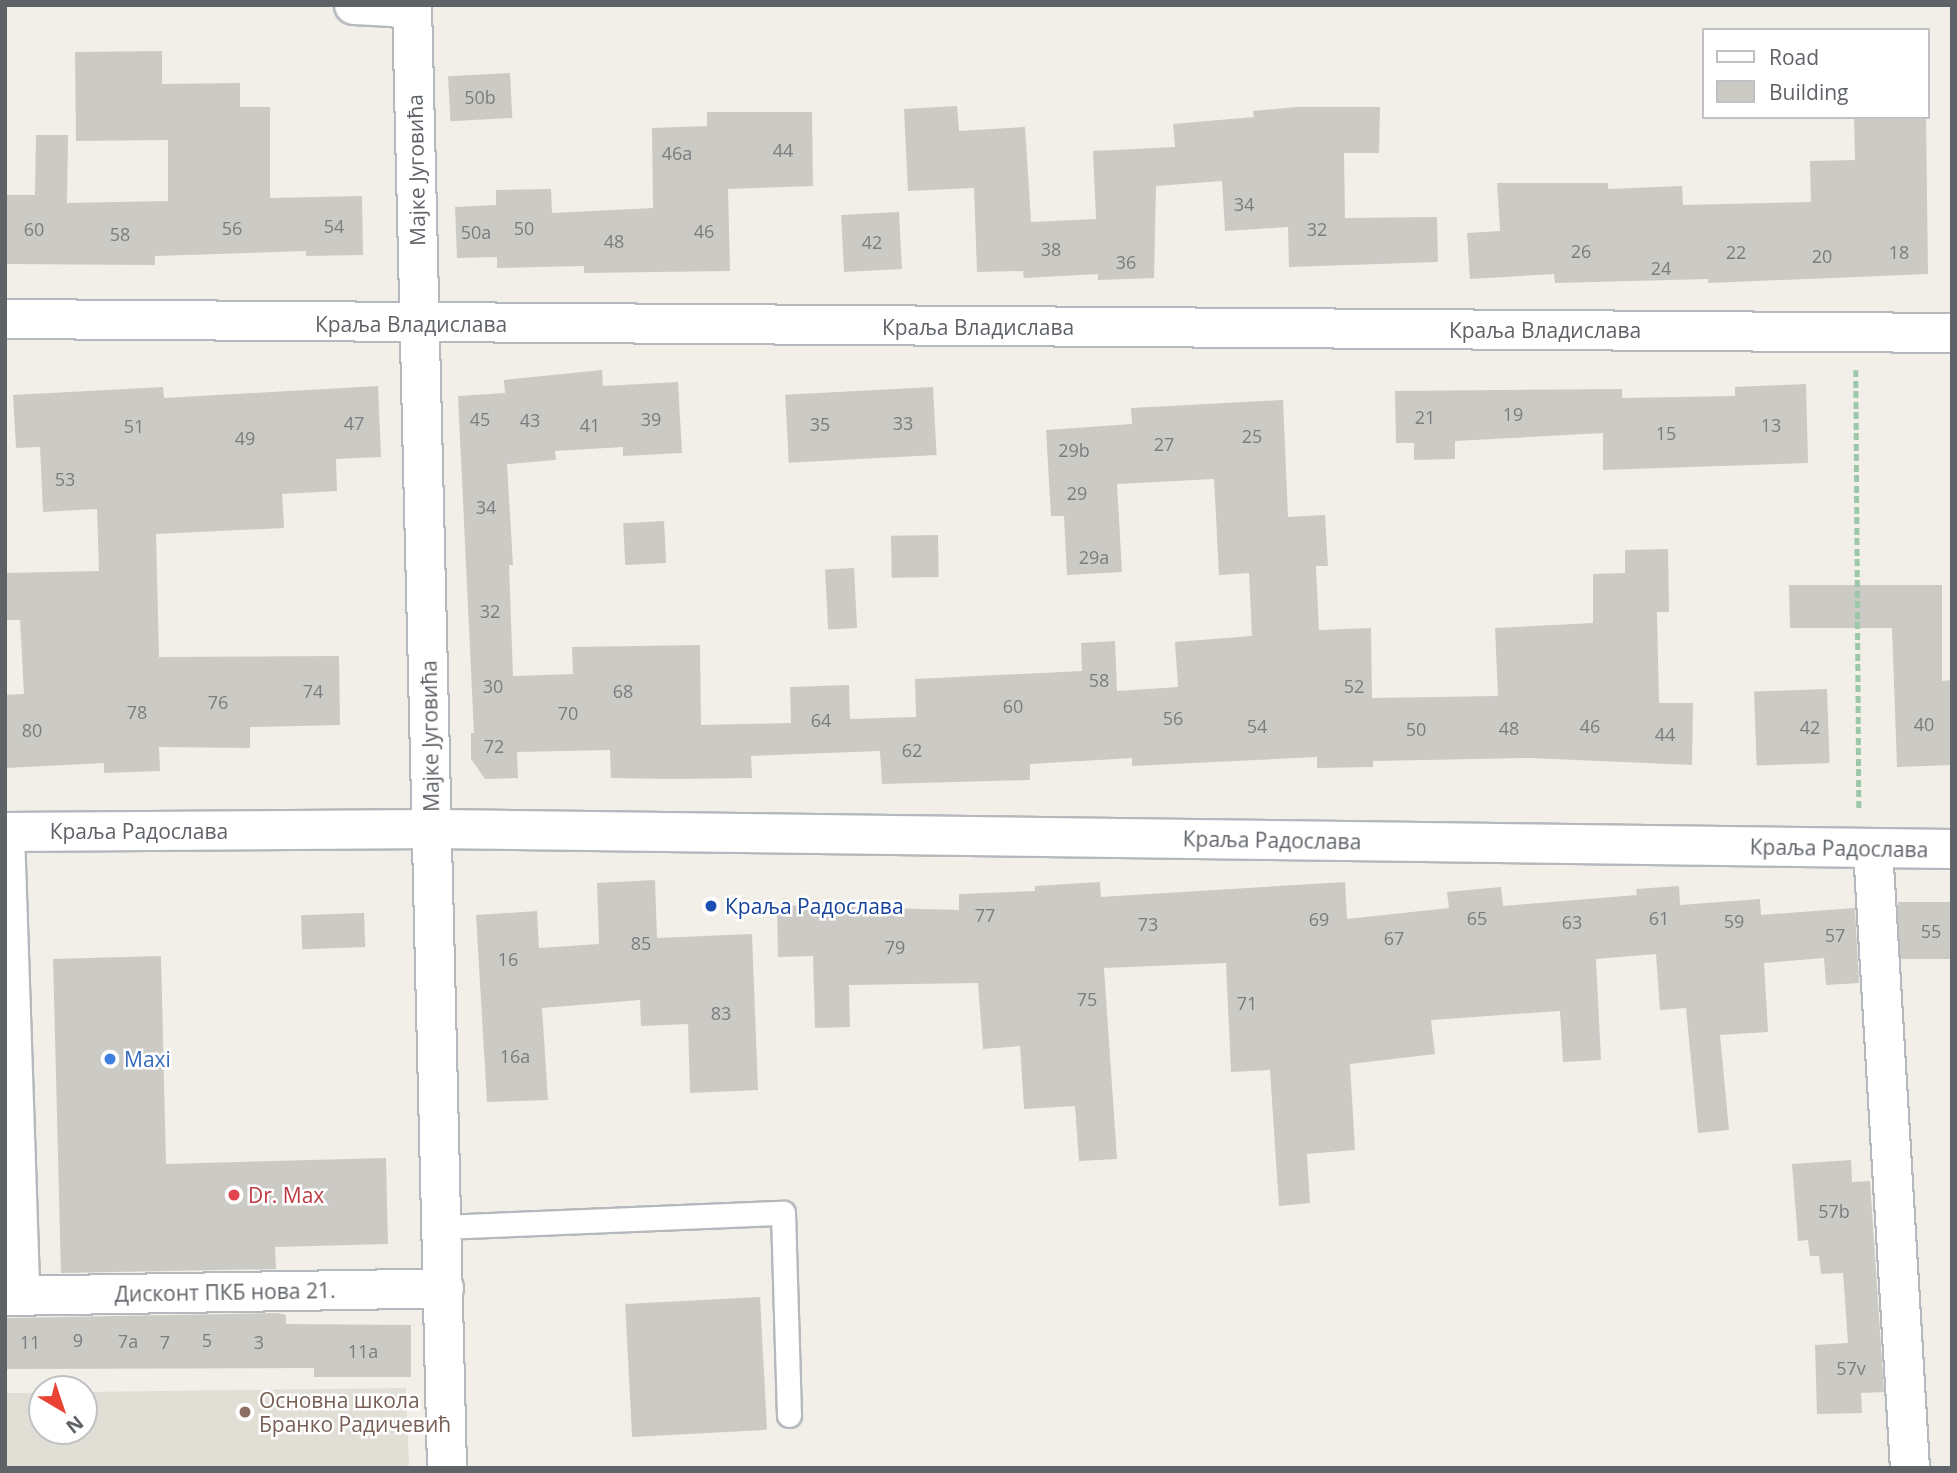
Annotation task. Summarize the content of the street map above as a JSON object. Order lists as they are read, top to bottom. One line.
{"streets":{"street":["Мајке Југовића","Краља Владислава","Краља Радослава","Дисконт ПКБ нова 21."]},"crossings":[["Мајке Југовића","Краља Владислава"],["Мајке Југовића","Краља Радослава"],["Мајке Југовића","Дисконт ПКБ нова 21."]],"places":["Краља Радослава","Maxi","Dr. Max","Основна школа Бранко Радичевић"],"house_numbers":["50b","44","46a","34","54","56","50","60","32","46","50a","58","48","42","38","26","22","18","20","36","24","19","21","45","39","43","47","33","35","41","13","51","15","25","49","27","29b","53","29","34","29a","32","58","30","52","74","68","76","60","78","70","56","64","40","54","46","42","48","50","80","44","72","62","77","65","61","69","59","63","73","55","57","67","85","79","16","75","71","83","16a","57b","9","5","7a","11","7","3","11a","57v"],"legend":["Road","Building"],"north":"bottom right"}
